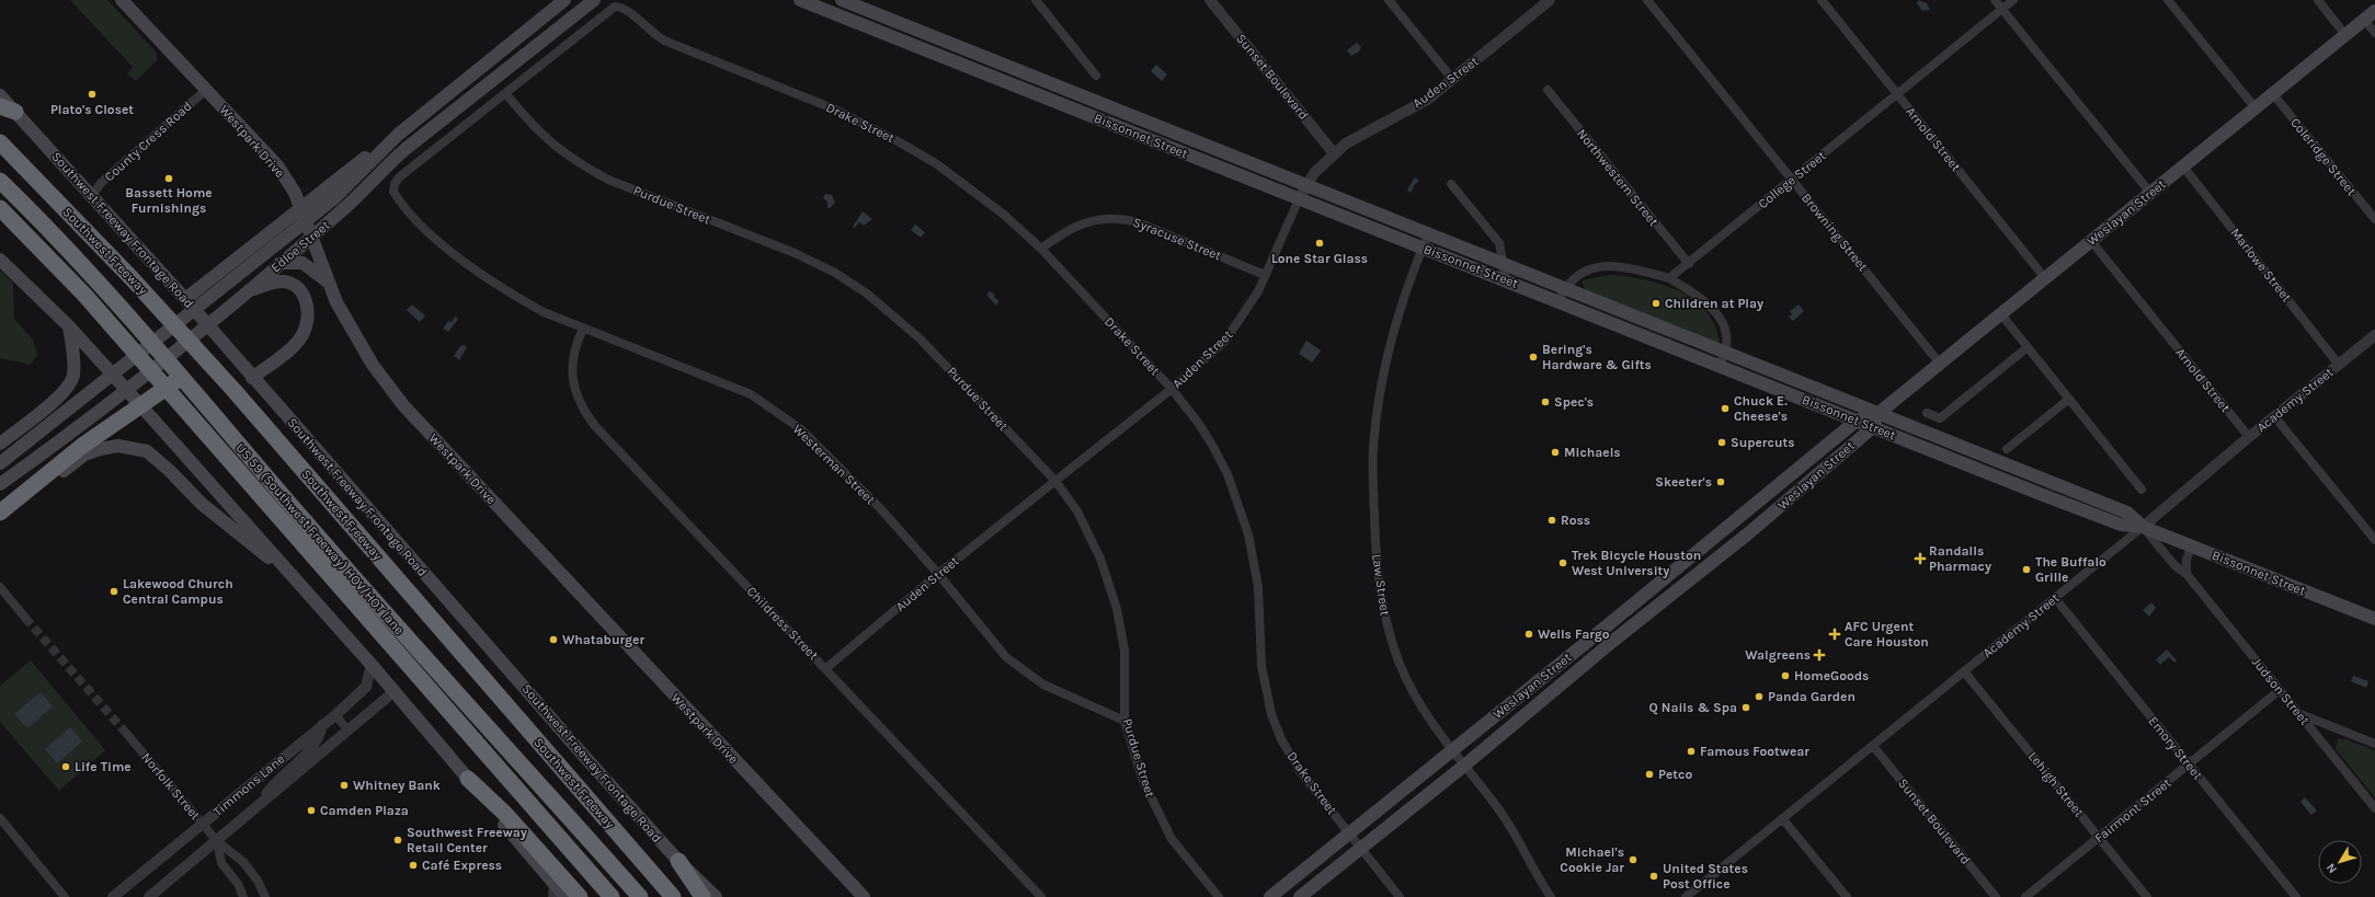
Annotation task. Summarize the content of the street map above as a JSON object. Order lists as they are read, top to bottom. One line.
{"streets":{"highway":["Southwest Freeway","US 59 (Southwest Freeway) HOV/HOT lane"],"main road":["Bissonnet Street","Westpark Drive","Weslayan Street","Southwest Freeway Frontage Road","Edloe Street"],"street":["Sunset Boulevard","Auden Street","Drake Street","Arnold Street","County Cress Road","Coleridge Street","Northwestern Street","College Street","Purdue Street","Browning Street","Syracuse Street","Marlowe Street","Academy Street","Westerman Street","Law Street","Childress Street","Judson Street","Emory Street","Lehigh Street","Timmons Lane","Norfolk Street","Fairmont Street"]},"crossings":[["Sunset Boulevard","Auden Street"],["Sunset Boulevard","Academy Street"],["Auden Street","Drake Street"],["Auden Street","Bissonnet Street"],["Auden Street","Purdue Street"],["Auden Street","Syracuse Street"],["Auden Street","Westerman Street"],["Auden Street","Childress Street"],["Drake Street","Purdue Street"],["Drake Street","Weslayan Street"],["Drake Street","Syracuse Street"],["Drake Street","Westerman Street"],["Bissonnet Street","Weslayan Street"],["Bissonnet Street","Academy Street"],["Bissonnet Street","Law Street"],["Bissonnet Street","Judson Street"],["Arnold Street","College Street"],["Arnold Street","Weslayan Street"],["Arnold Street","Academy Street"],["County Cress Road","Westpark Drive"],["County Cress Road","Southwest Freeway Frontage Road"],["Westpark Drive","Edloe Street"],["Coleridge Street","Weslayan Street"],["Northwestern Street","College Street"],["College Street","Browning Street"],["Purdue Street","Westerman Street"],["Weslayan Street","Browning Street"],["Weslayan Street","Marlowe Street"],["Weslayan Street","Law Street"],["Marlowe Street","Academy Street"],["Academy Street","Judson Street"],["Academy Street","Emory Street"],["Academy Street","Lehigh Street"],["Westerman Street","Childress Street"],["Judson Street","Fairmont Street"],["Emory Street","Fairmont Street"],["Lehigh Street","Fairmont Street"],["Timmons Lane","Norfolk Street"]],"places":{"other":["Plato's Closet","Bassett Home Furnishings","Lone Star Glass","Children at Play","Bering's Hardware & Gifts","Spec's","Chuck E. Cheese's","Supercuts","Michaels","Skeeter's","Ross","Trek Bicycle Houston West University","The Buffalo Grille","Lakewood Church Central Campus","Wells Fargo","Whataburger","HomeGoods","Panda Garden","Q Nails & Spa","Famous Footwear","Life Time","Petco","Whitney Bank","Camden Plaza","Southwest Freeway Retail Center","Michael's Cookie Jar","Café Express","United States Post Office"],"health":["Randalls Pharmacy","AFC Urgent Care Houston","Walgreens"]},"north":"bottom left"}
